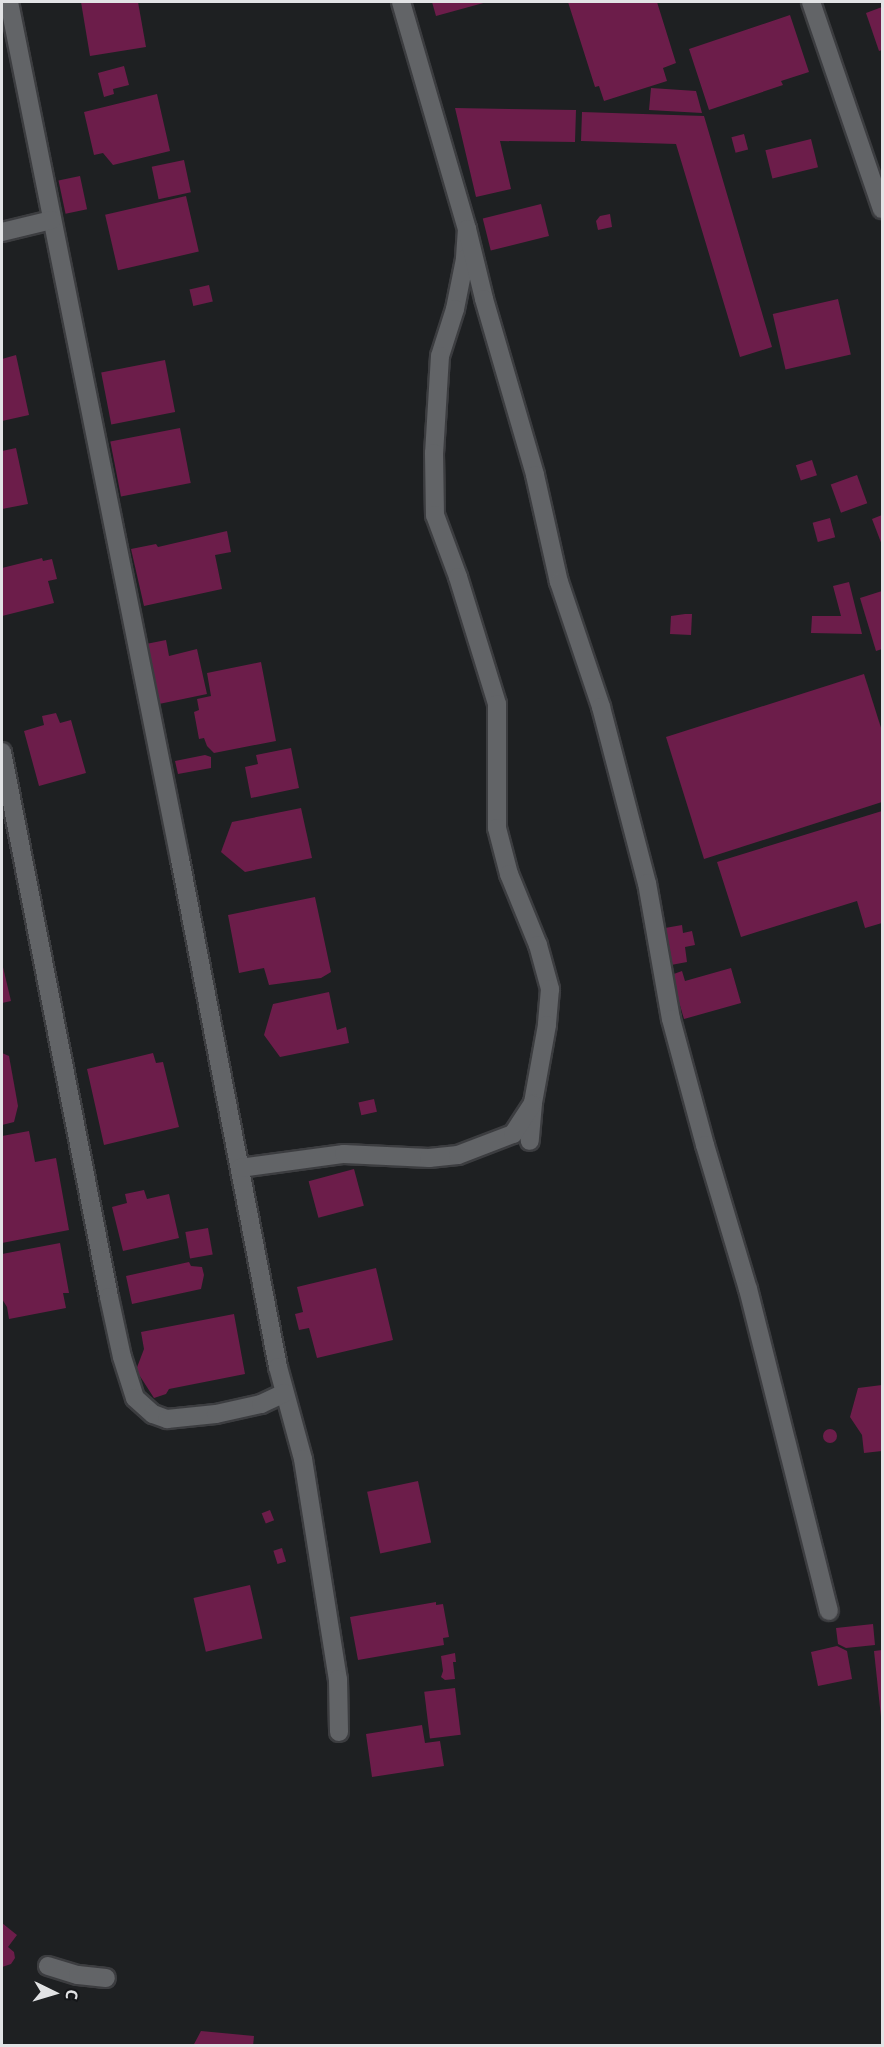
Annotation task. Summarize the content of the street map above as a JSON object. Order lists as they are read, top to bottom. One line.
{"north":"right"}
